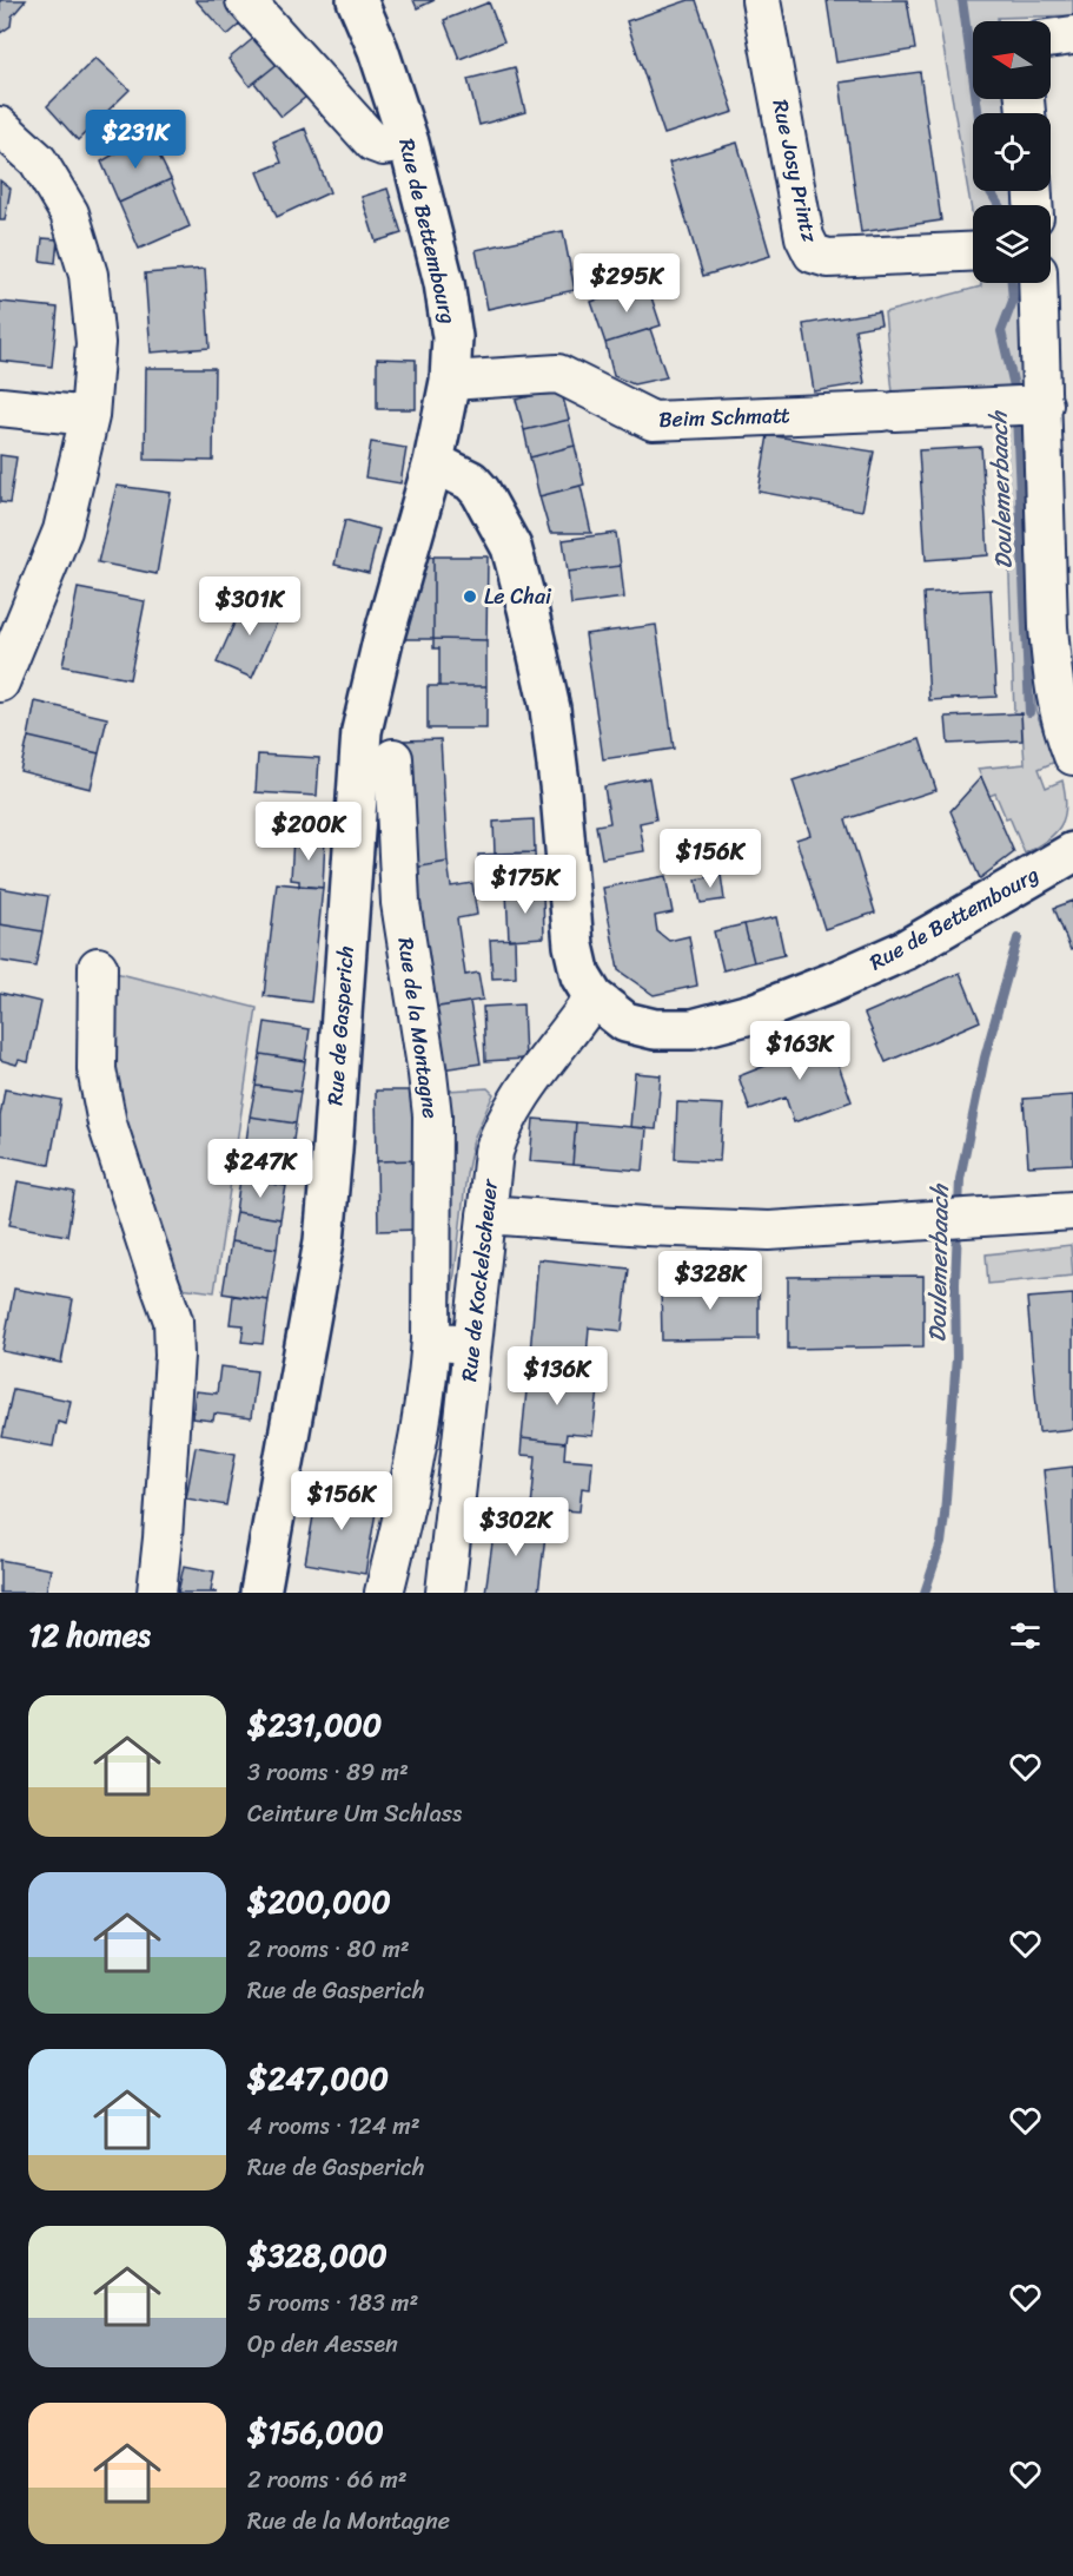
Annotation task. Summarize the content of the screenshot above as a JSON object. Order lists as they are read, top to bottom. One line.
{"streets":{"main road":["Rue de Bettembourg","Rue de Gasperich"],"street":["Rue Josy Printz","Beim Schmatt","Rue de la Montagne","Rue de Kockelscheuer"]},"crossings":[["Rue de Bettembourg","Beim Schmatt"],["Rue de Bettembourg","Rue de Gasperich"],["Rue de Bettembourg","Rue de Kockelscheuer"]],"water":["Doulemerbaach"],"places":["Le Chai"],"north":"left","page":{"price":["$231K","$295K","$301K","$200K","$156K","$175K","$163K","$247K","$328K","$136K","$156K","$302K"],"heading":"12 homes","list":[{"name":"$231,000","note":"3 rooms · 89 m² · Ceinture Um Schlass"},{"name":"$200,000","note":"2 rooms · 80 m² · Rue de Gasperich"},{"name":"$247,000","note":"4 rooms · 124 m² · Rue de Gasperich"},{"name":"$328,000","note":"5 rooms · 183 m² · Op den Aessen"},{"name":"$156,000","note":"2 rooms · 66 m² · Rue de la Montagne"}]}}
